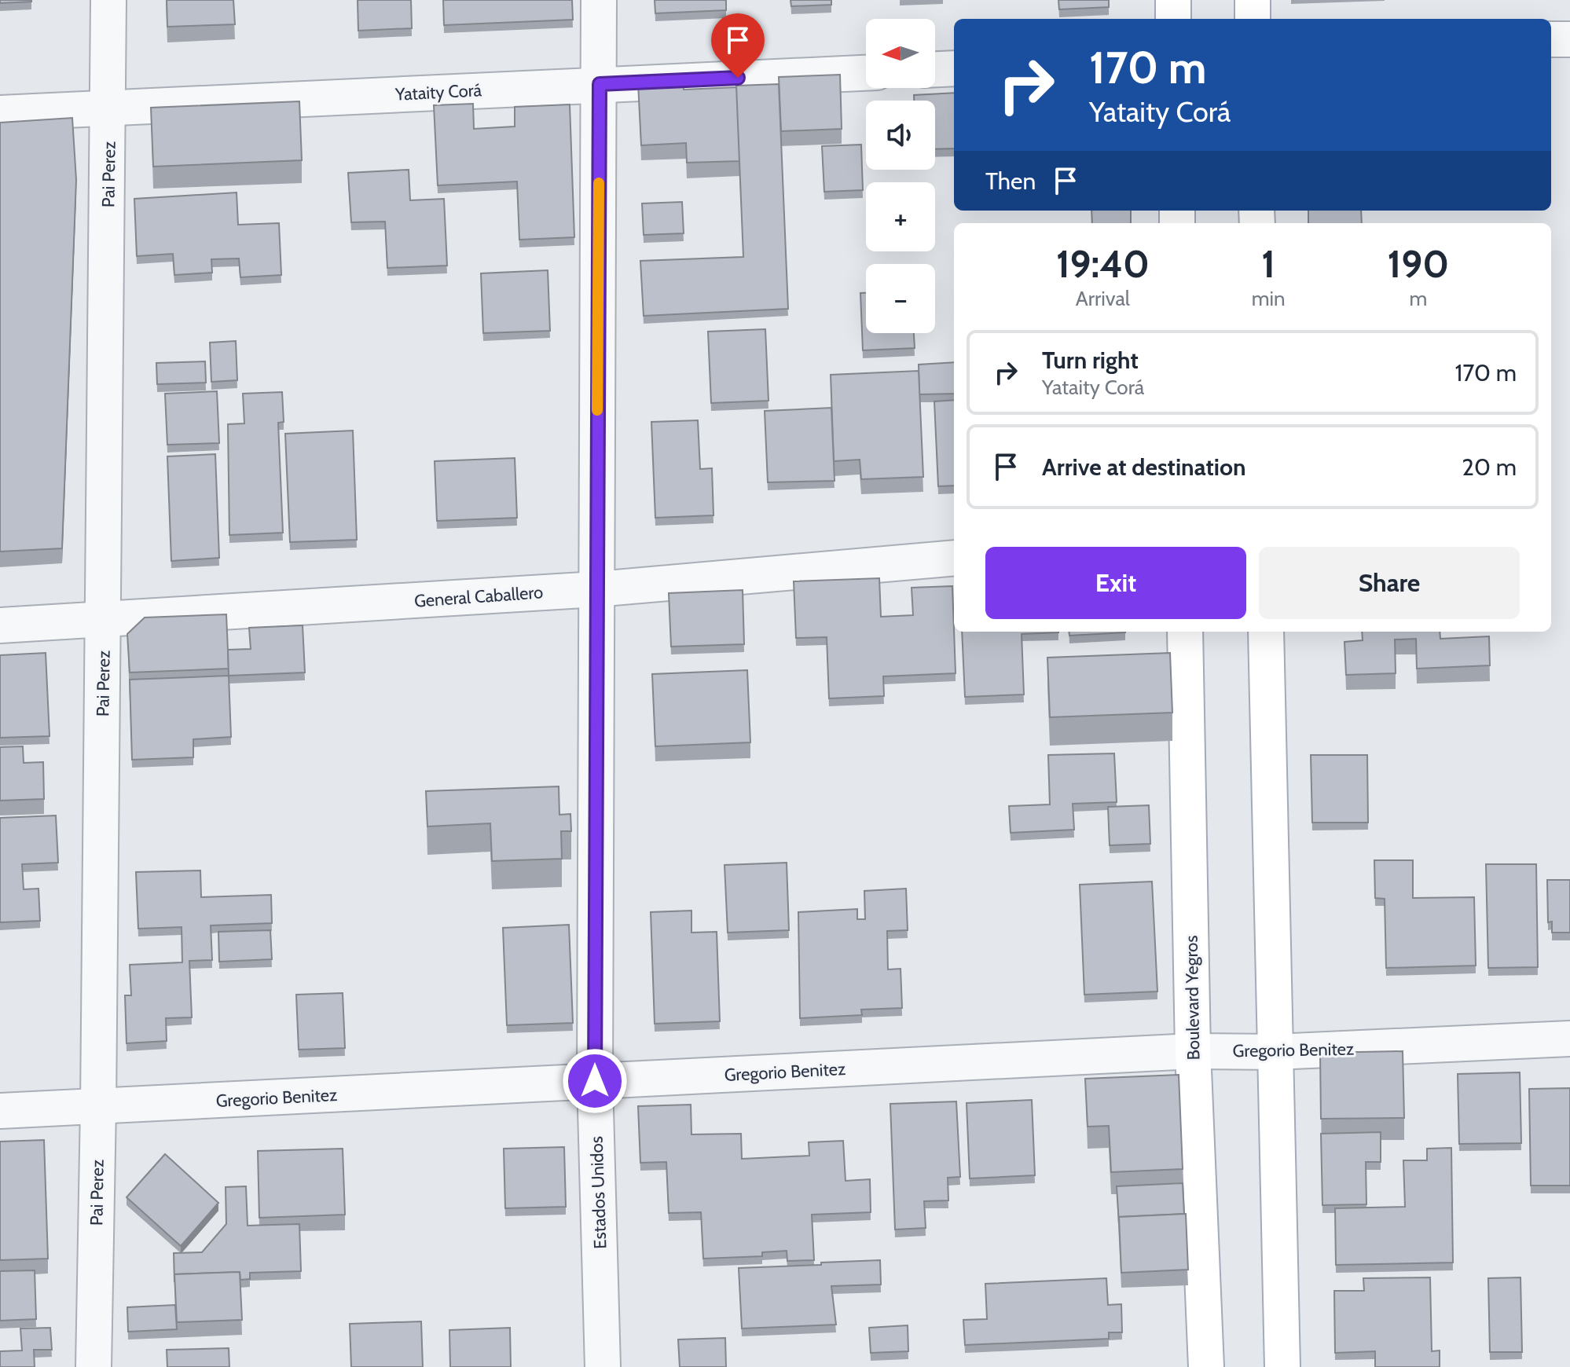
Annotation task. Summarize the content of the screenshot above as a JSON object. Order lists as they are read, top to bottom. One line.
{"streets":{"main road":["Boulevard Yegros"],"street":["Yataity Corá","Pai Perez","General Caballero","Gregorio Benitez","Estados Unidos"]},"crossings":[["Yataity Corá","Pai Perez"],["Yataity Corá","Estados Unidos"],["Pai Perez","General Caballero"],["Pai Perez","Gregorio Benitez"],["General Caballero","Estados Unidos"],["Boulevard Yegros","Gregorio Benitez"],["Gregorio Benitez","Estados Unidos"]],"north":"left","page":{"map_buttons":["+","−"],"turn":["170 m","Yataity Corá"],"then":"Then","eta":["19:40","Arrival","1","min","190","m"],"list":[{"name":"Turn right","note":"Yataity Corá","value":"170 m"},{"name":"Arrive at destination","value":"20 m"}],"buttons":["Exit","Share"]}}
